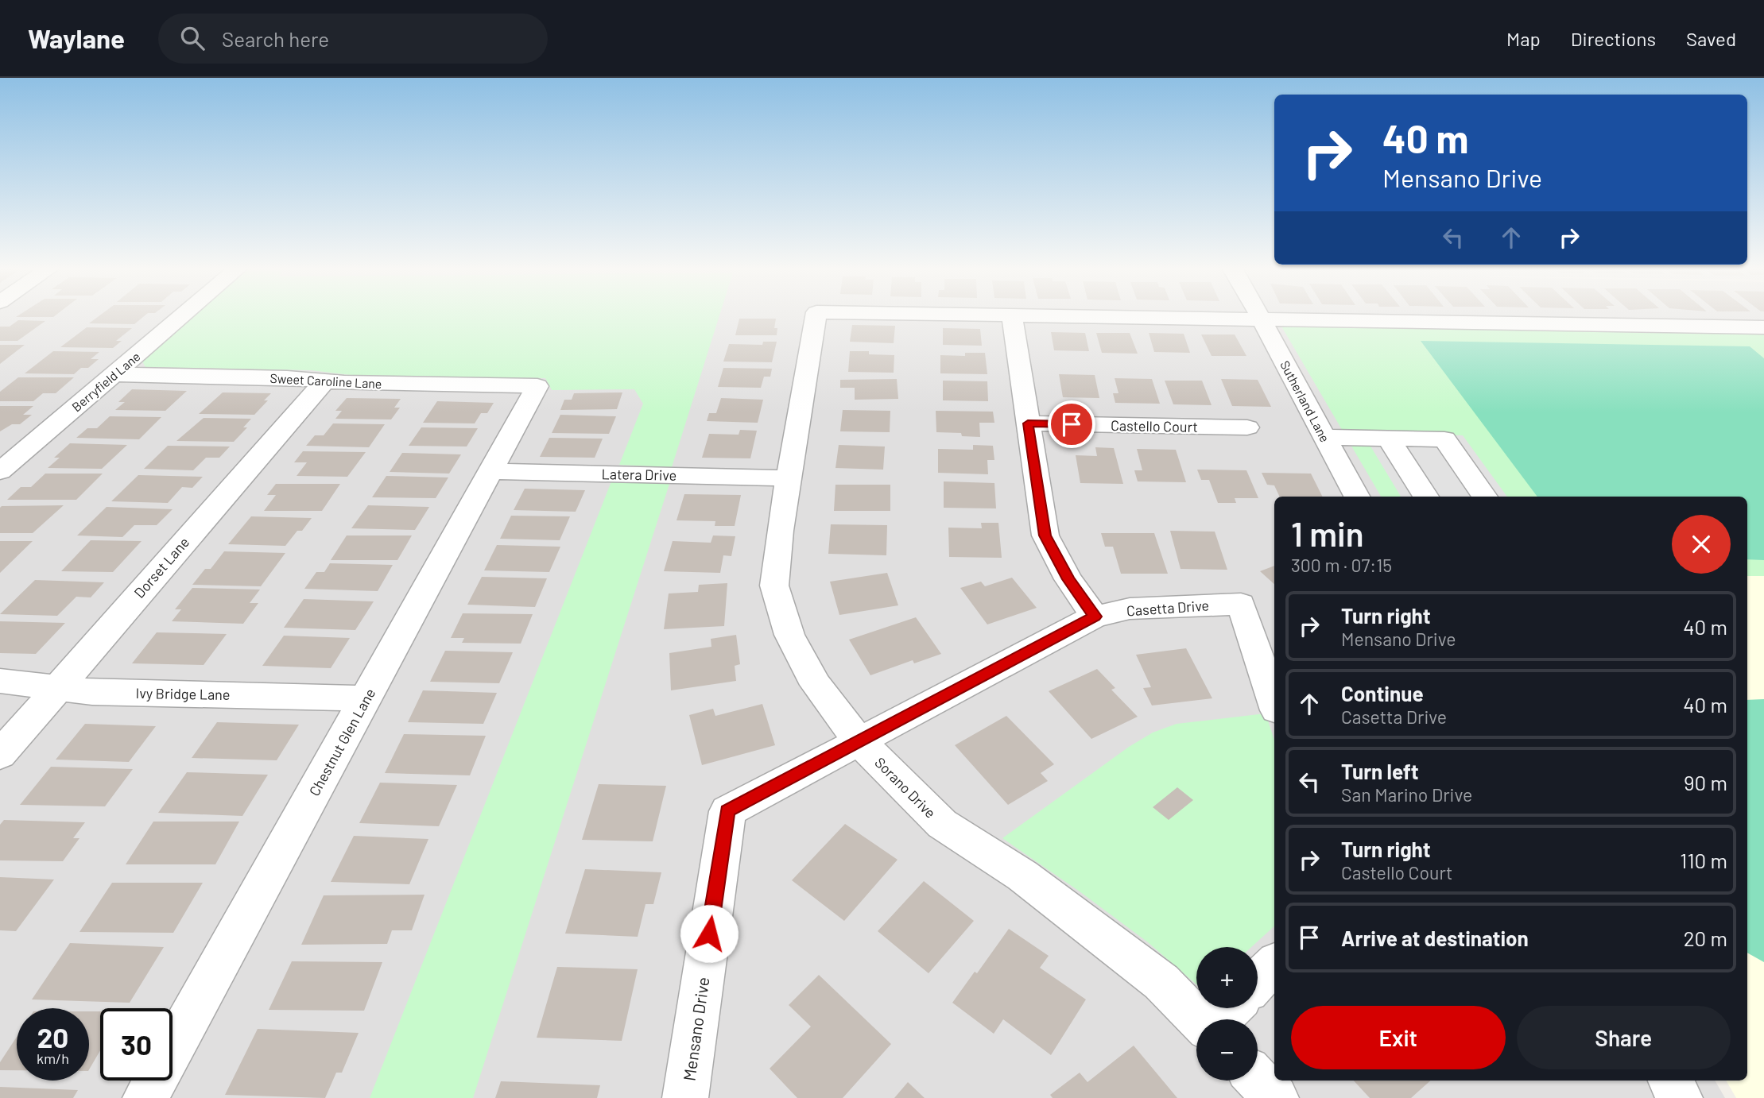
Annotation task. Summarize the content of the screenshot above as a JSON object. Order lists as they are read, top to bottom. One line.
{"streets":{"street":["Sweet Caroline Lane","Berryfield Lane","Sutherland Lane","Castello Court","Latera Drive","Dorset Lane","Casetta Drive","Ivy Bridge Lane","Chestnut Glen Lane","Sorano Drive","Mensano Drive"]},"crossings":[["Sweet Caroline Lane","Berryfield Lane"],["Sweet Caroline Lane","Dorset Lane"],["Sweet Caroline Lane","Chestnut Glen Lane"],["Latera Drive","Chestnut Glen Lane"],["Latera Drive","Sorano Drive"],["Dorset Lane","Ivy Bridge Lane"],["Casetta Drive","Sorano Drive"],["Casetta Drive","Mensano Drive"],["Ivy Bridge Lane","Chestnut Glen Lane"],["Sorano Drive","Mensano Drive"]],"page":{"header":"Waylane","search":"Search here","nav":["Map","Directions","Saved"],"turn":["40 m","Mensano Drive"],"heading":["1 min","300 m · 07:15"],"list":[{"name":"Turn right","note":"Mensano Drive","value":"40 m"},{"name":"Continue","note":"Casetta Drive","value":"40 m"},{"name":"Turn left","note":"San Marino Drive","value":"90 m"},{"name":"Turn right","note":"Castello Court","value":"110 m"},{"name":"Arrive at destination","value":"20 m"}],"map_buttons":["+","−"],"buttons":["Exit","Share"],"speed":"20 km/h","limit":"30"}}
